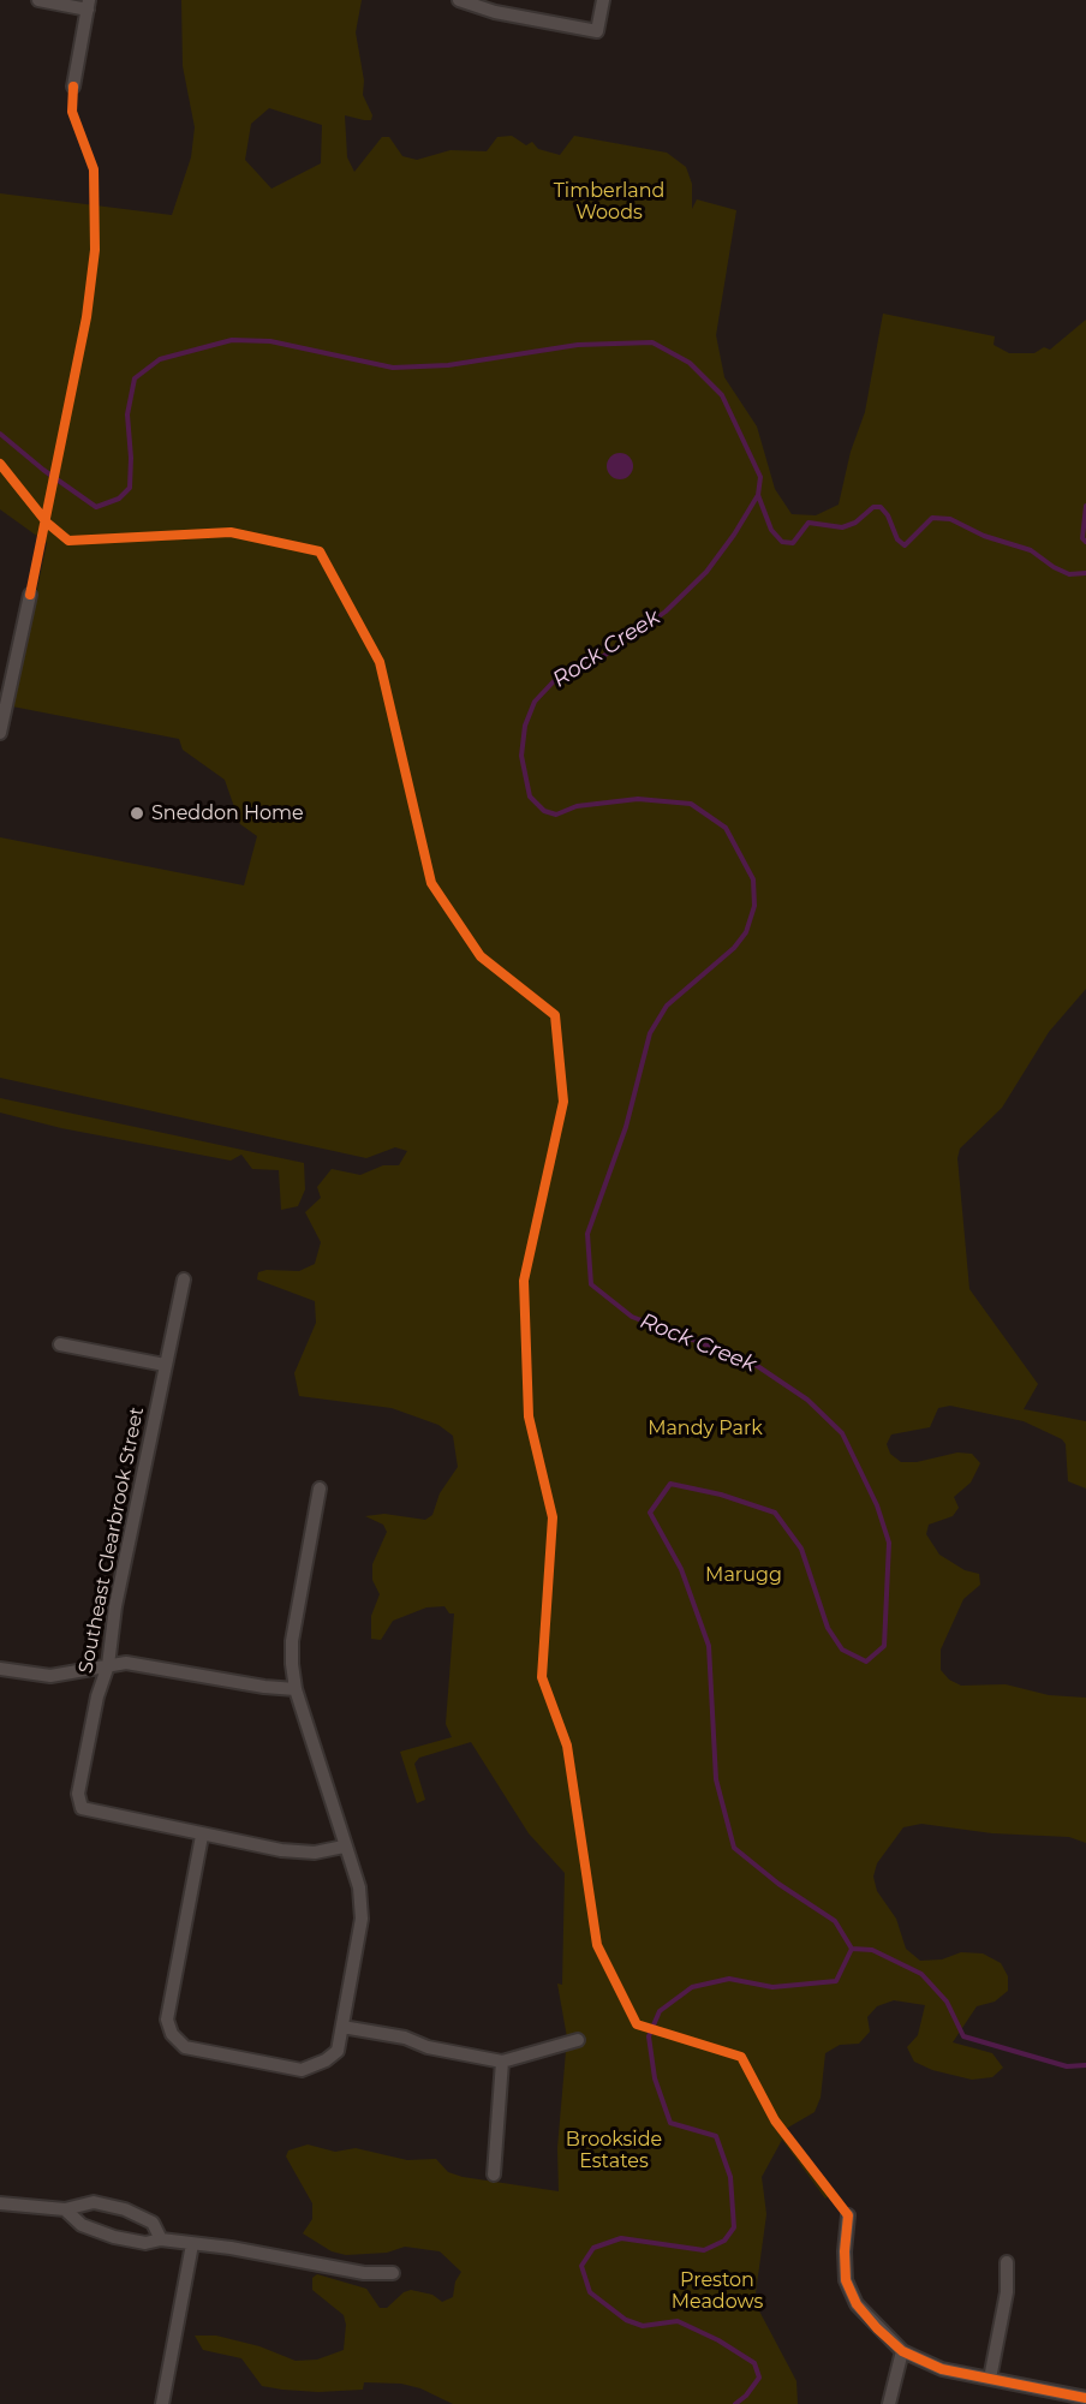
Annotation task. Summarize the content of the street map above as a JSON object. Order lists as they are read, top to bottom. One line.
{"streets":{"street":["Southeast Clearbrook Street"]},"water":["Rock Creek"],"parks":["Timberland Woods","Mandy Park","Marugg","Brookside Estates","Preston Meadows"],"places":["Sneddon Home"]}
